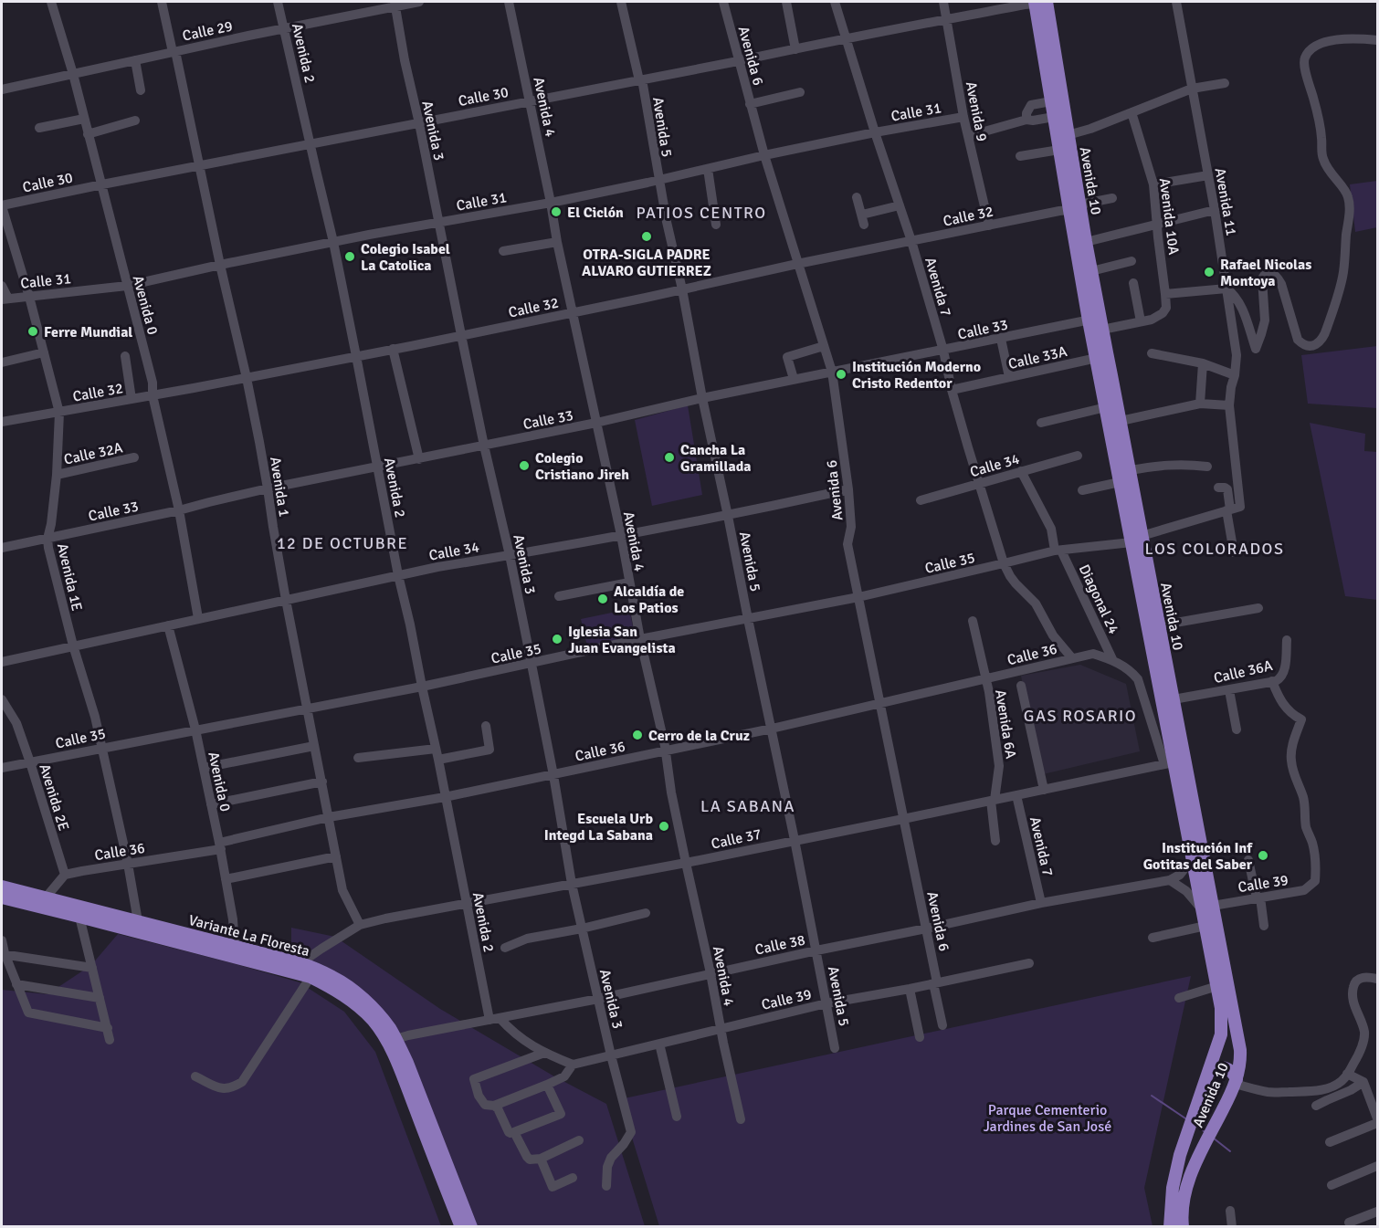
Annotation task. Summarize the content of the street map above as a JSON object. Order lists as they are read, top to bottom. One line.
{"streets":{"main road":["Avenida 10","Variante La Floresta"],"street":["Calle 29","Avenida 2","Avenida 6","Calle 30","Avenida 4","Calle 31","Avenida 9","Avenida 5","Avenida 3","Avenida 11","Calle 32","Avenida 10A","Avenida 7","Avenida 0","Calle 33","Calle 33A","Calle 32A","Calle 34","Avenida 1","Calle 35","Avenida 1E","Diagonal 24","Calle 36","Calle 36A","Avenida 6A","Avenida 2E","Calle 37","Calle 39","Calle 38"]},"crossings":[["Calle 29","Avenida 2"],["Calle 29","Avenida 3"],["Calle 29","Avenida 0"],["Calle 29","Avenida 1"],["Avenida 2","Calle 30"],["Avenida 2","Calle 31"],["Avenida 2","Calle 32"],["Avenida 2","Calle 33"],["Avenida 2","Calle 34"],["Avenida 2","Calle 35"],["Avenida 2","Calle 36"],["Avenida 2","Calle 37"],["Avenida 2","Calle 38"],["Avenida 6","Calle 30"],["Avenida 6","Calle 31"],["Avenida 6","Calle 32"],["Avenida 6","Calle 33"],["Avenida 6","Calle 34"],["Avenida 6","Calle 35"],["Avenida 6","Calle 36"],["Avenida 6","Calle 37"],["Avenida 6","Calle 39"],["Avenida 6","Calle 38"],["Calle 30","Avenida 4"],["Calle 30","Avenida 9"],["Calle 30","Avenida 5"],["Calle 30","Avenida 3"],["Calle 30","Avenida 10"],["Calle 30","Avenida 7"],["Calle 30","Avenida 0"],["Calle 30","Avenida 1"],["Calle 30","Avenida 1E"],["Avenida 4","Calle 31"],["Avenida 4","Calle 32"],["Avenida 4","Calle 33"],["Avenida 4","Calle 34"],["Avenida 4","Calle 35"],["Avenida 4","Calle 36"],["Avenida 4","Calle 37"],["Avenida 4","Calle 39"],["Avenida 4","Calle 38"],["Calle 31","Avenida 9"],["Calle 31","Avenida 5"],["Calle 31","Avenida 3"],["Calle 31","Avenida 7"],["Calle 31","Avenida 0"],["Calle 31","Avenida 1"],["Calle 31","Avenida 1E"],["Avenida 9","Calle 32"],["Avenida 5","Calle 32"],["Avenida 5","Calle 33"],["Avenida 5","Calle 34"],["Avenida 5","Calle 35"],["Avenida 5","Calle 36"],["Avenida 5","Calle 37"],["Avenida 5","Calle 39"],["Avenida 5","Calle 38"],["Avenida 3","Calle 32"],["Avenida 3","Calle 33"],["Avenida 3","Calle 34"],["Avenida 3","Calle 35"],["Avenida 3","Calle 36"],["Avenida 3","Calle 37"],["Avenida 3","Calle 39"],["Avenida 3","Calle 38"],["Avenida 10","Calle 32"],["Avenida 10","Calle 33"],["Avenida 10","Calle 33A"],["Avenida 10","Calle 35"],["Avenida 10","Calle 36A"],["Avenida 10","Calle 37"],["Avenida 10","Calle 39"],["Avenida 11","Calle 35"],["Calle 32","Avenida 7"],["Calle 32","Avenida 0"],["Calle 32","Avenida 1"],["Calle 32","Avenida 1E"],["Avenida 10A","Calle 33"],["Avenida 7","Calle 33"],["Avenida 7","Calle 33A"],["Avenida 7","Calle 34"],["Avenida 7","Calle 35"],["Avenida 7","Calle 36"],["Avenida 7","Calle 37"],["Avenida 7","Calle 38"],["Avenida 0","Calle 33"],["Avenida 0","Calle 34"],["Avenida 0","Calle 35"],["Avenida 0","Calle 36"],["Avenida 0","Variante La Floresta"],["Calle 33","Avenida 1"],["Calle 33","Avenida 1E"],["Calle 32A","Avenida 1E"],["Calle 34","Avenida 1"],["Calle 34","Avenida 1E"],["Calle 34","Diagonal 24"],["Avenida 1","Calle 35"],["Avenida 1","Calle 36"],["Avenida 1","Calle 37"],["Calle 35","Avenida 1E"],["Calle 35","Diagonal 24"],["Calle 35","Avenida 2E"],["Avenida 1E","Calle 36"],["Avenida 1E","Variante La Floresta"],["Diagonal 24","Calle 36"],["Calle 36","Avenida 6A"],["Calle 36","Avenida 2E"],["Calle 36A","Calle 39"],["Avenida 6A","Calle 37"],["Calle 37","Variante La Floresta"],["Variante La Floresta","Calle 38"]],"districts":["PATIOS CENTRO","12 DE OCTUBRE","LOS COLORADOS","GAS ROSARIO","LA SABANA"],"parks":["Parque Cementerio Jardines de San José"],"places":["El Ciclón","OTRA-SIGLA PADRE ALVARO GUTIERREZ","Colegio Isabel La Catolica","Rafael Nicolas Montoya","Ferre Mundial","Institución Moderno Cristo Redentor","Cancha La Gramillada","Colegio Cristiano Jireh","Alcaldía de Los Patios","Iglesia San Juan Evangelista","Cerro de la Cruz","Escuela Urb Integd La Sabana","Institución Inf Gotitas del Saber"]}
